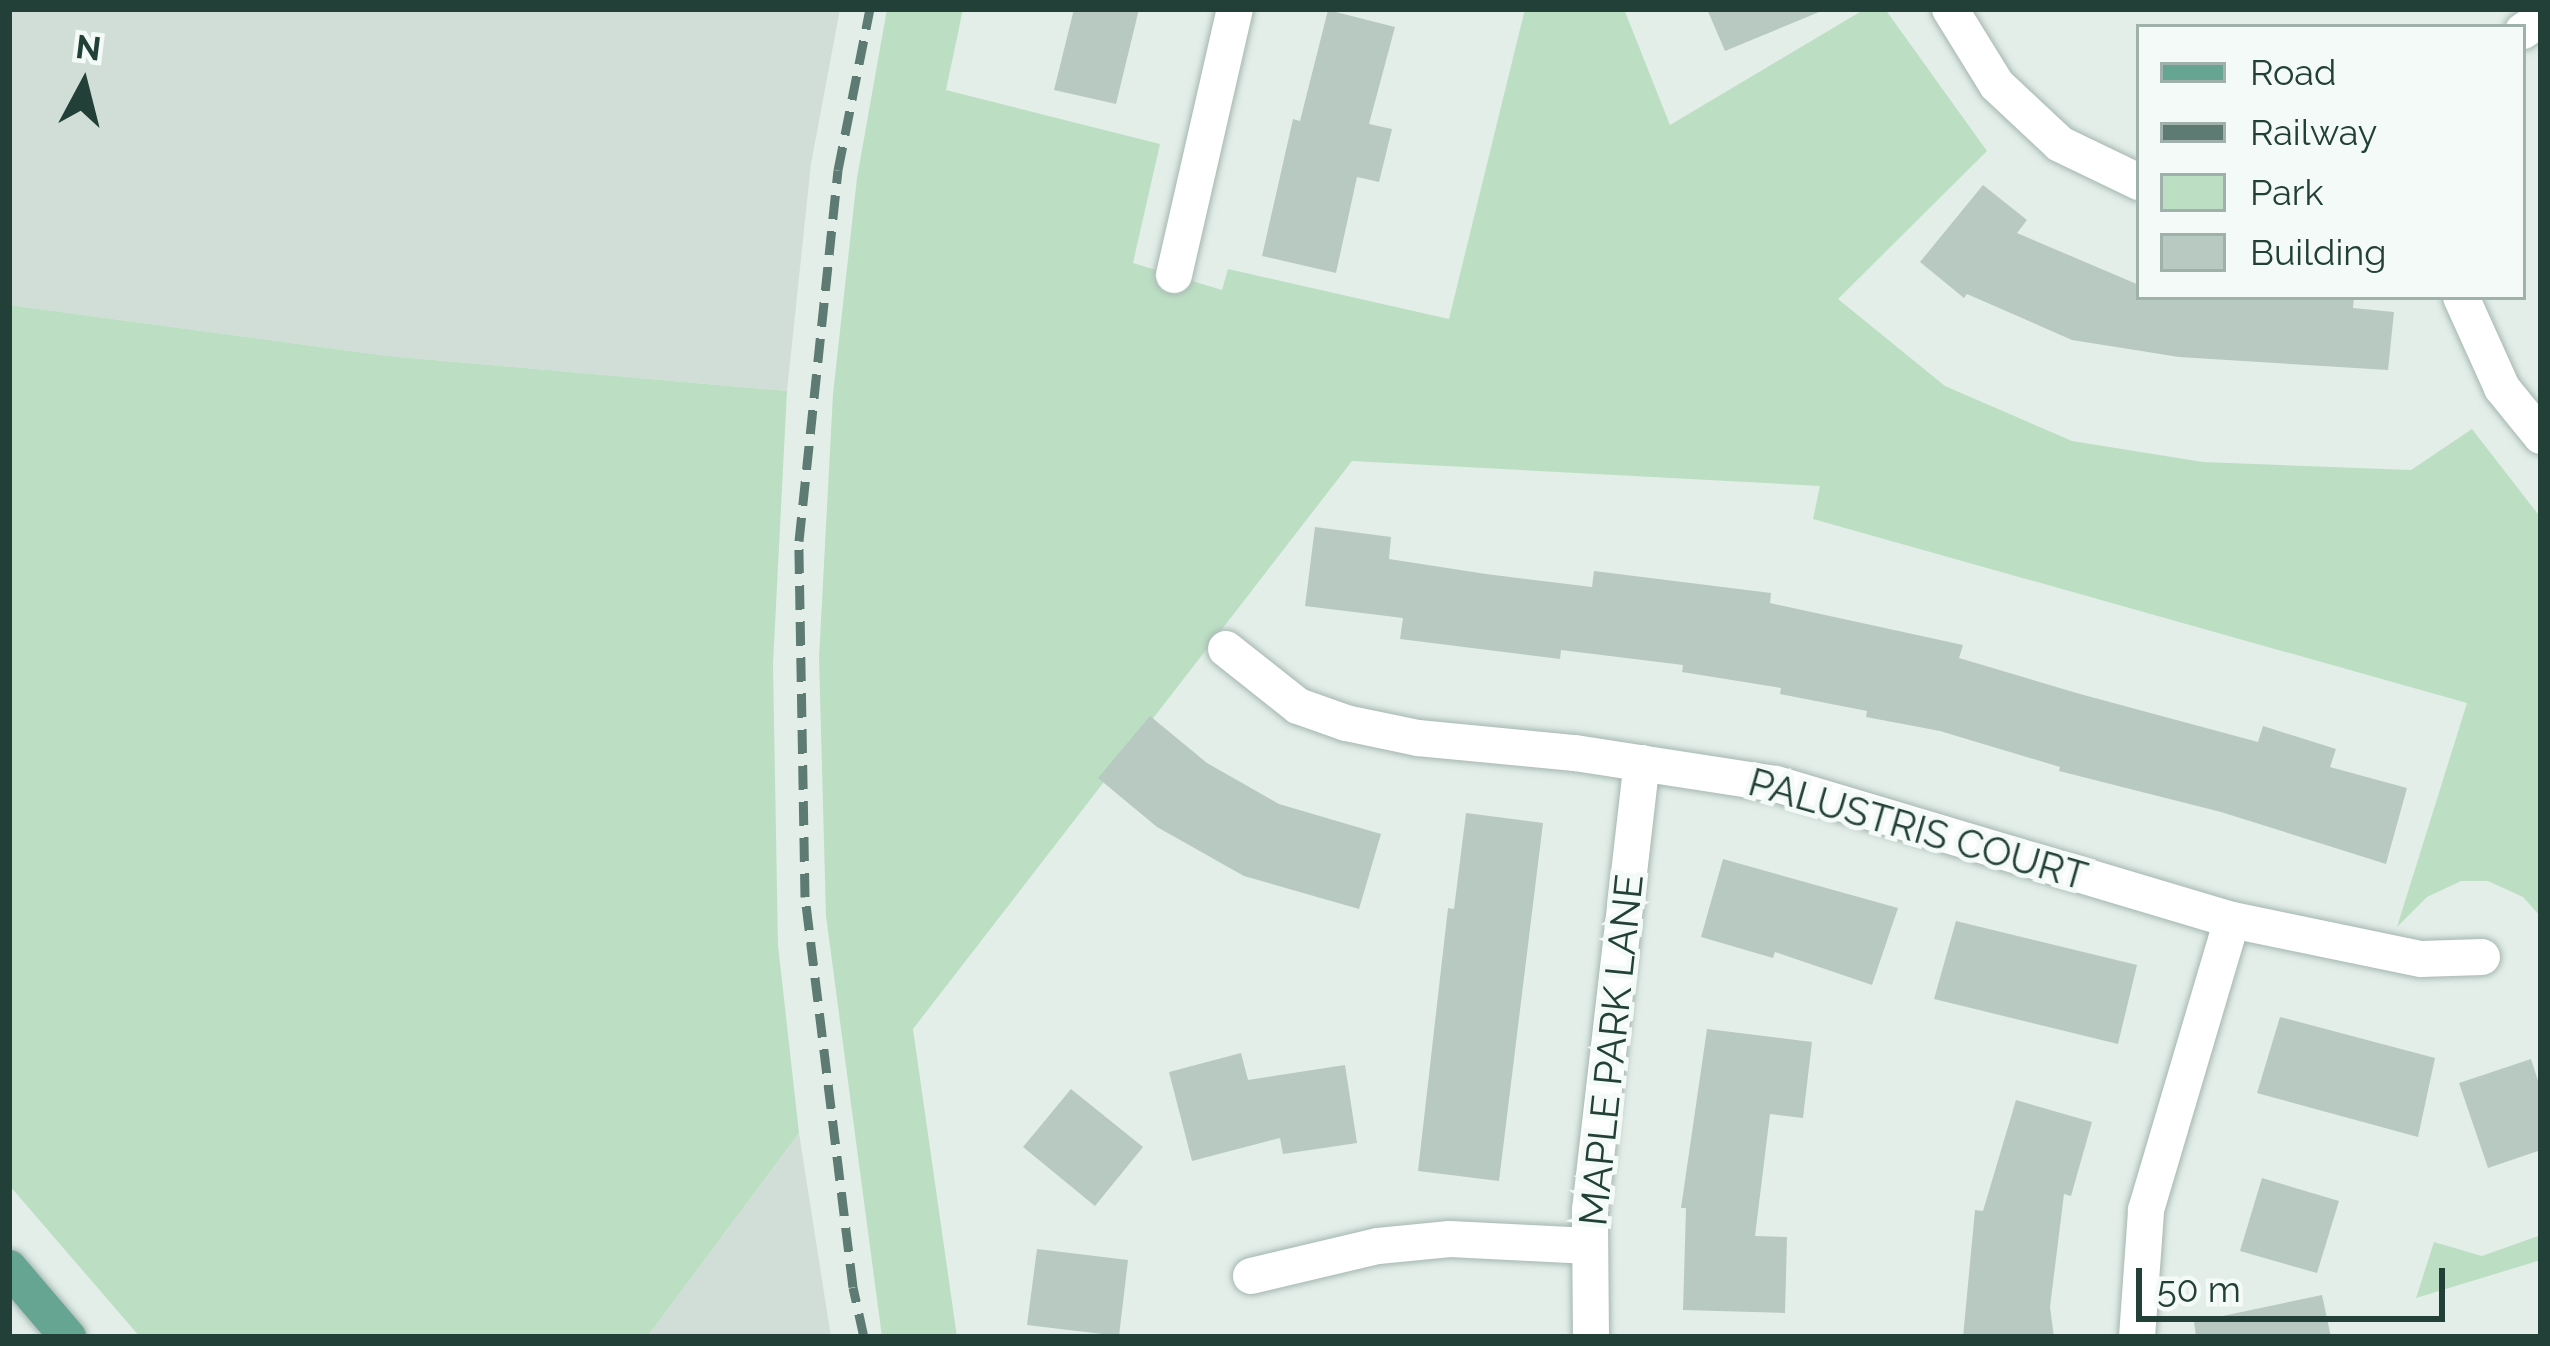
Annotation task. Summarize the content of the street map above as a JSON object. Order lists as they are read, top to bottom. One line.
{"streets":{"street":["PALUSTRIS COURT","MAPLE PARK LANE"]},"crossings":[["PALUSTRIS COURT","MAPLE PARK LANE"]],"legend":["Road","Railway","Park","Building"],"scale_bar":"50 m","north":"top"}
